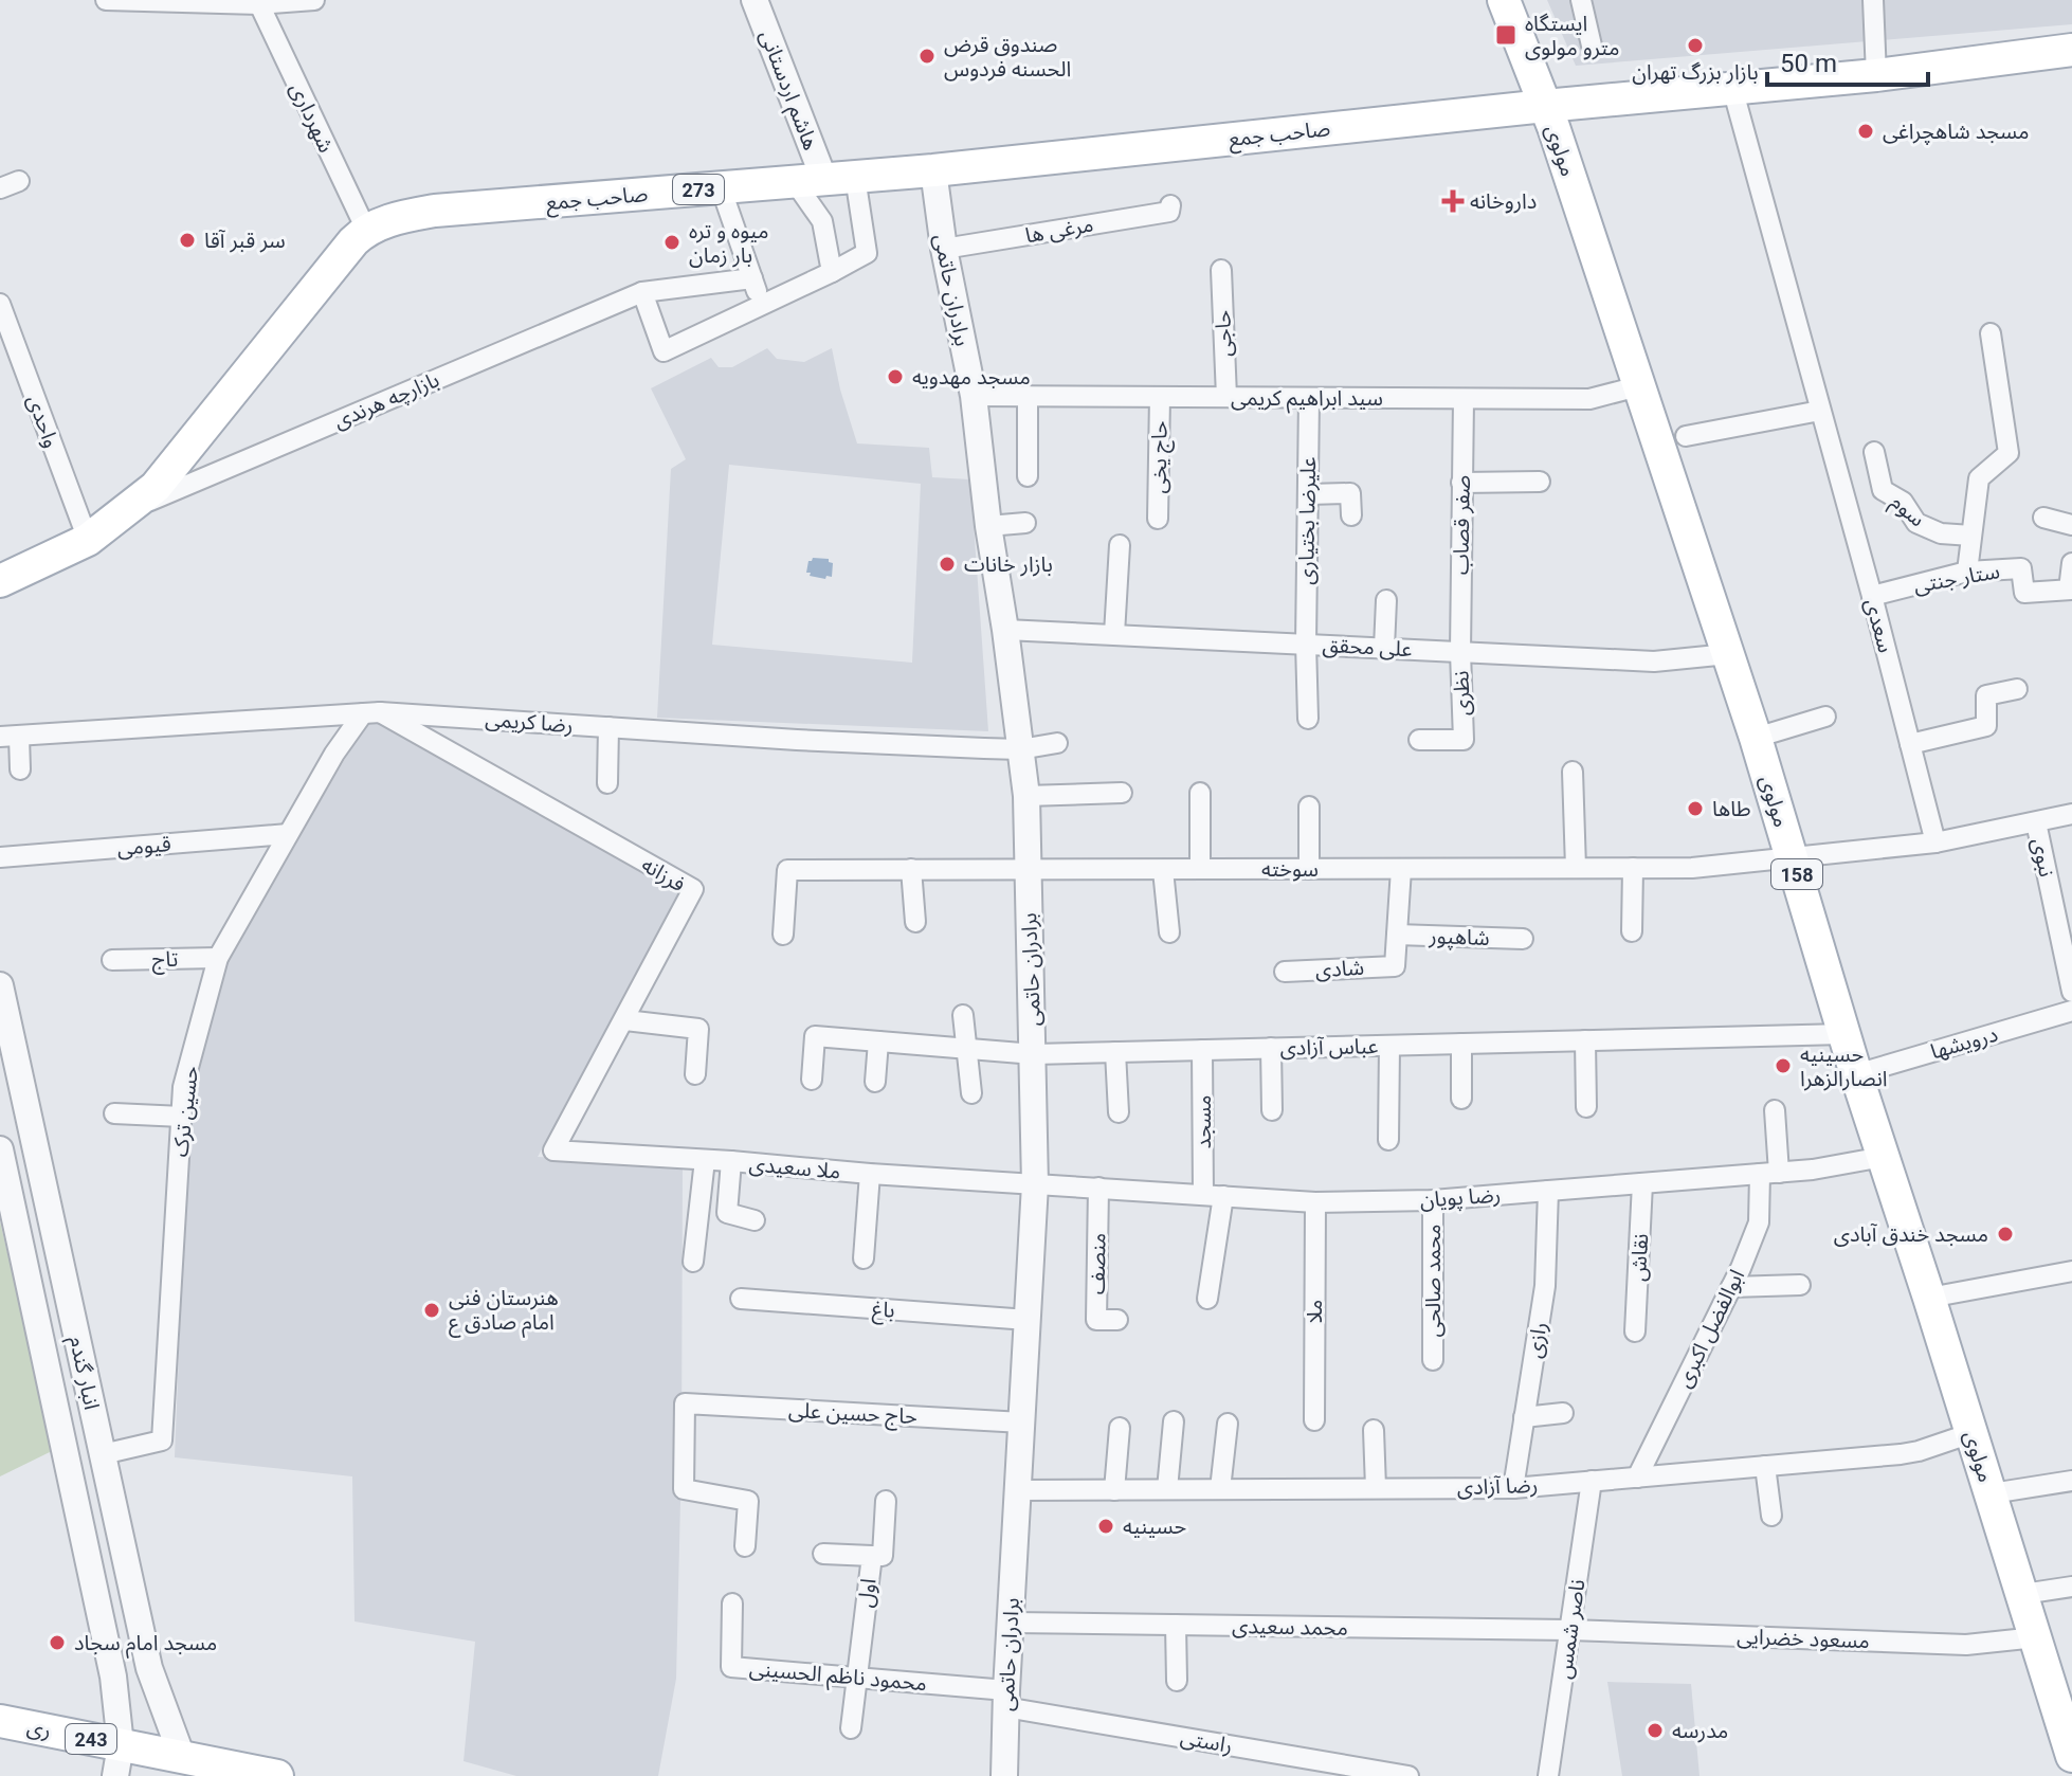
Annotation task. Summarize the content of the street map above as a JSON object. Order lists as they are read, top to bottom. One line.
{"streets":{"main road":["صاحب جمع","مولوی","273","158","ری","243"],"street":["هاشم اردستانی","شهرداری","مرغی ها","برادران حاتمی","حاجی","سید ابراهیم کریمی","بازارچه هرندی","واحدی","حاج یخی","سوم","علیرضا بختیاری","صفر قصاب","ستار جنتی","سعدی","علی محقق","نظری","رضا کریمی","قیومی","نبوی","سوخته","فرزانه","شاهپور","تاج","شادی","درویشها","عباس آزادی","حسین ترک","مسجد","ملا سعیدی","رضا پویان","نقاش","منصف","محمد صالحی","باغ","ملا","ابوالفضل اکبری","رازی","انبار گندم","حاج حسین علی","رضا آزادی","اول","محمد سعیدی","ناصر شمس","مسعود خضرایی","محمود ناظم الحسینی","راستی"]},"crossings":[["هاشم اردستانی","صاحب جمع"],["شهرداری","صاحب جمع"],["صاحب جمع","مولوی"],["صاحب جمع","برادران حاتمی"],["صاحب جمع","سعدی"],["مولوی","سید ابراهیم کریمی"],["مولوی","علی محقق"],["مولوی","سوخته"],["مولوی","درویشها"],["مولوی","عباس آزادی"],["مولوی","رضا پویان"],["مولوی","رضا آزادی"],["مولوی","مسعود خضرایی"],["مرغی ها","برادران حاتمی"],["برادران حاتمی","سید ابراهیم کریمی"],["برادران حاتمی","علی محقق"],["برادران حاتمی","رضا کریمی"],["برادران حاتمی","سوخته"],["برادران حاتمی","عباس آزادی"],["برادران حاتمی","ملا سعیدی"],["برادران حاتمی","رضا پویان"],["برادران حاتمی","باغ"],["برادران حاتمی","حاج حسین علی"],["برادران حاتمی","رضا آزادی"],["برادران حاتمی","محمد سعیدی"],["برادران حاتمی","محمود ناظم الحسینی"],["برادران حاتمی","راستی"],["حاجی","سید ابراهیم کریمی"],["سید ابراهیم کریمی","حاج یخی"],["سید ابراهیم کریمی","علیرضا بختیاری"],["سید ابراهیم کریمی","صفر قصاب"],["علیرضا بختیاری","علی محقق"],["صفر قصاب","علی محقق"],["صفر قصاب","نظری"],["ستار جنتی","سعدی"],["سعدی","سوخته"],["علی محقق","نظری"],["رضا کریمی","فرزانه"],["رضا کریمی","حسین ترک"],["قیومی","حسین ترک"],["نبوی","سوخته"],["فرزانه","حسین ترک"],["فرزانه","ملا سعیدی"],["شاهپور","شادی"],["تاج","حسین ترک"],["عباس آزادی","مسجد"],["حسین ترک","انبار گندم"],["مسجد","رضا پویان"],["ملا سعیدی","رضا پویان"],["رضا پویان","نقاش"],["رضا پویان","منصف"],["رضا پویان","محمد صالحی"],["رضا پویان","ملا"],["رضا پویان","ابوالفضل اکبری"],["رضا پویان","رازی"],["ابوالفضل اکبری","رضا آزادی"],["رازی","رضا آزادی"],["انبار گندم","ری"],["رضا آزادی","ناصر شمس"],["اول","محمود ناظم الحسینی"],["محمد سعیدی","ناصر شمس"],["محمد سعیدی","مسعود خضرایی"],["ناصر شمس","مسعود خضرایی"],["محمود ناظم الحسینی","راستی"]],"places":{"transit":["ایستگاه مترو مولوی"],"other":["بازار بزرگ تهران","صندوق قرض الحسنه فردوس","مسجد شاهچراغی","سر قبر آقا","میوه و تره بار زمان","مسجد مهدویه","بازار خانات","طاها","حسینیه انصارالزهرا","مسجد خندق آبادی","هنرستان فنی امام صادق ع","حسینیه","مسجد امام سجاد","مدرسه"],"health":["داروخانه"]},"scale_bar":"50 m"}
